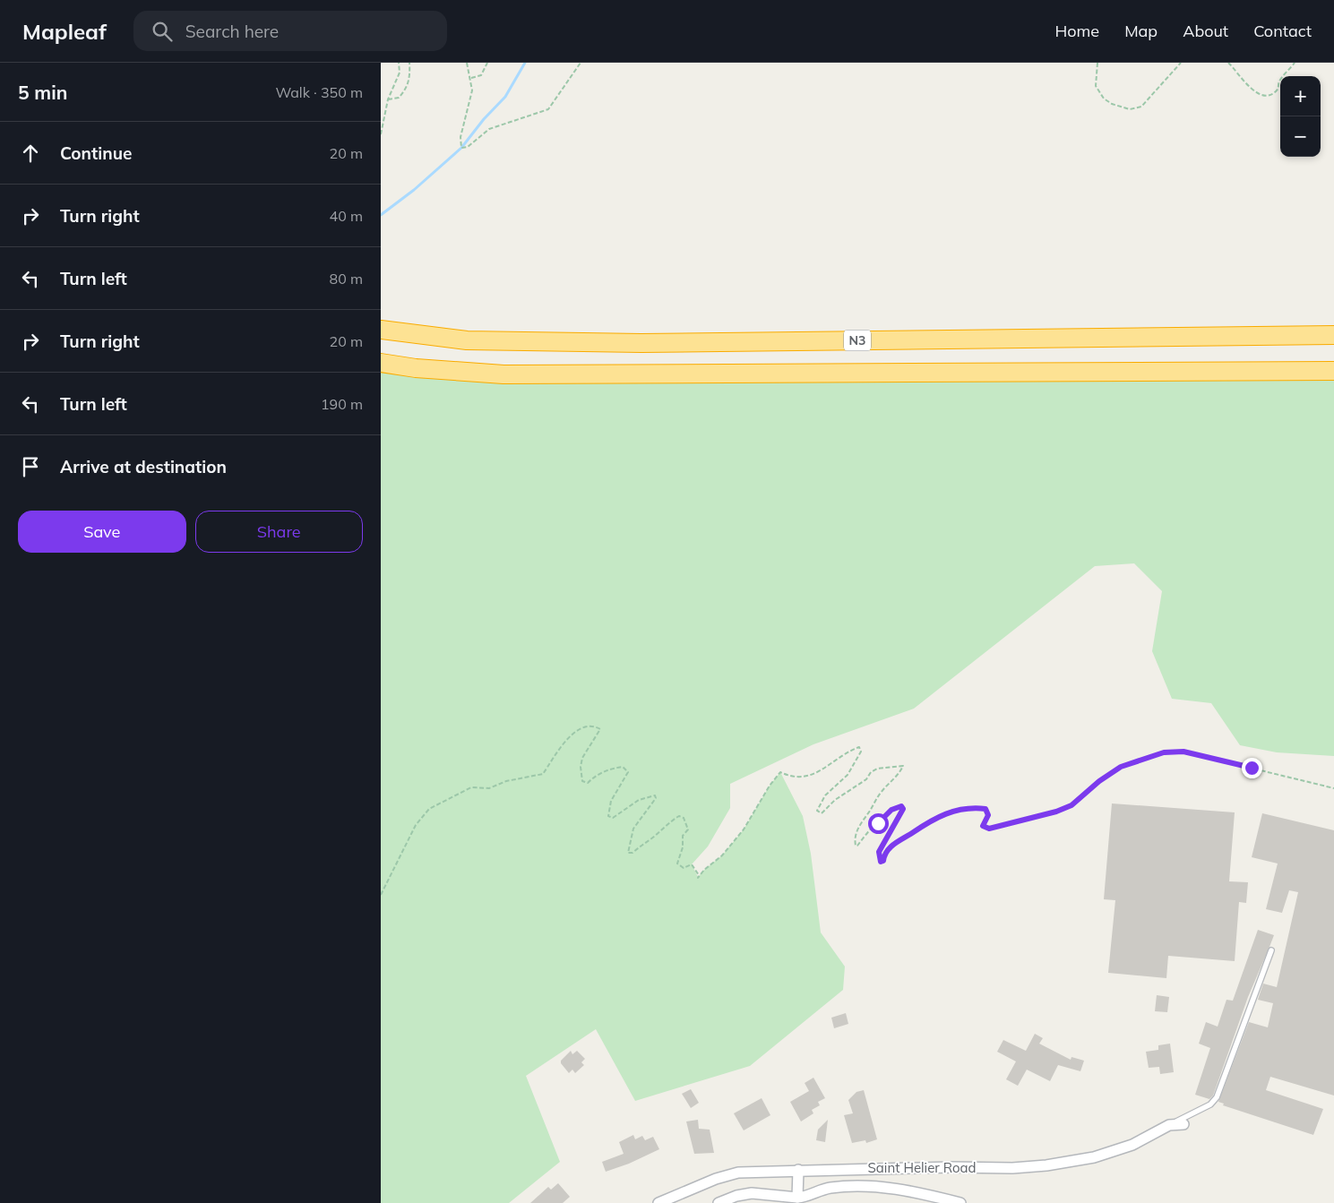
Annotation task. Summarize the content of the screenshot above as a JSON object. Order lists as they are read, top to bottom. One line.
{"streets":{"highway":["N3"],"street":["Saint Helier Road"]},"page":{"header":"Mapleaf","search":"Search here","nav":["Home","Map","About","Contact"],"heading":["5 min","Walk · 350 m"],"map_buttons":["+","−"],"list":[["Continue","20 m"],["Turn right","40 m"],["Turn left","80 m"],["Turn right","20 m"],["Turn left","190 m"],"Arrive at destination"],"buttons":["Save","Share"]}}
